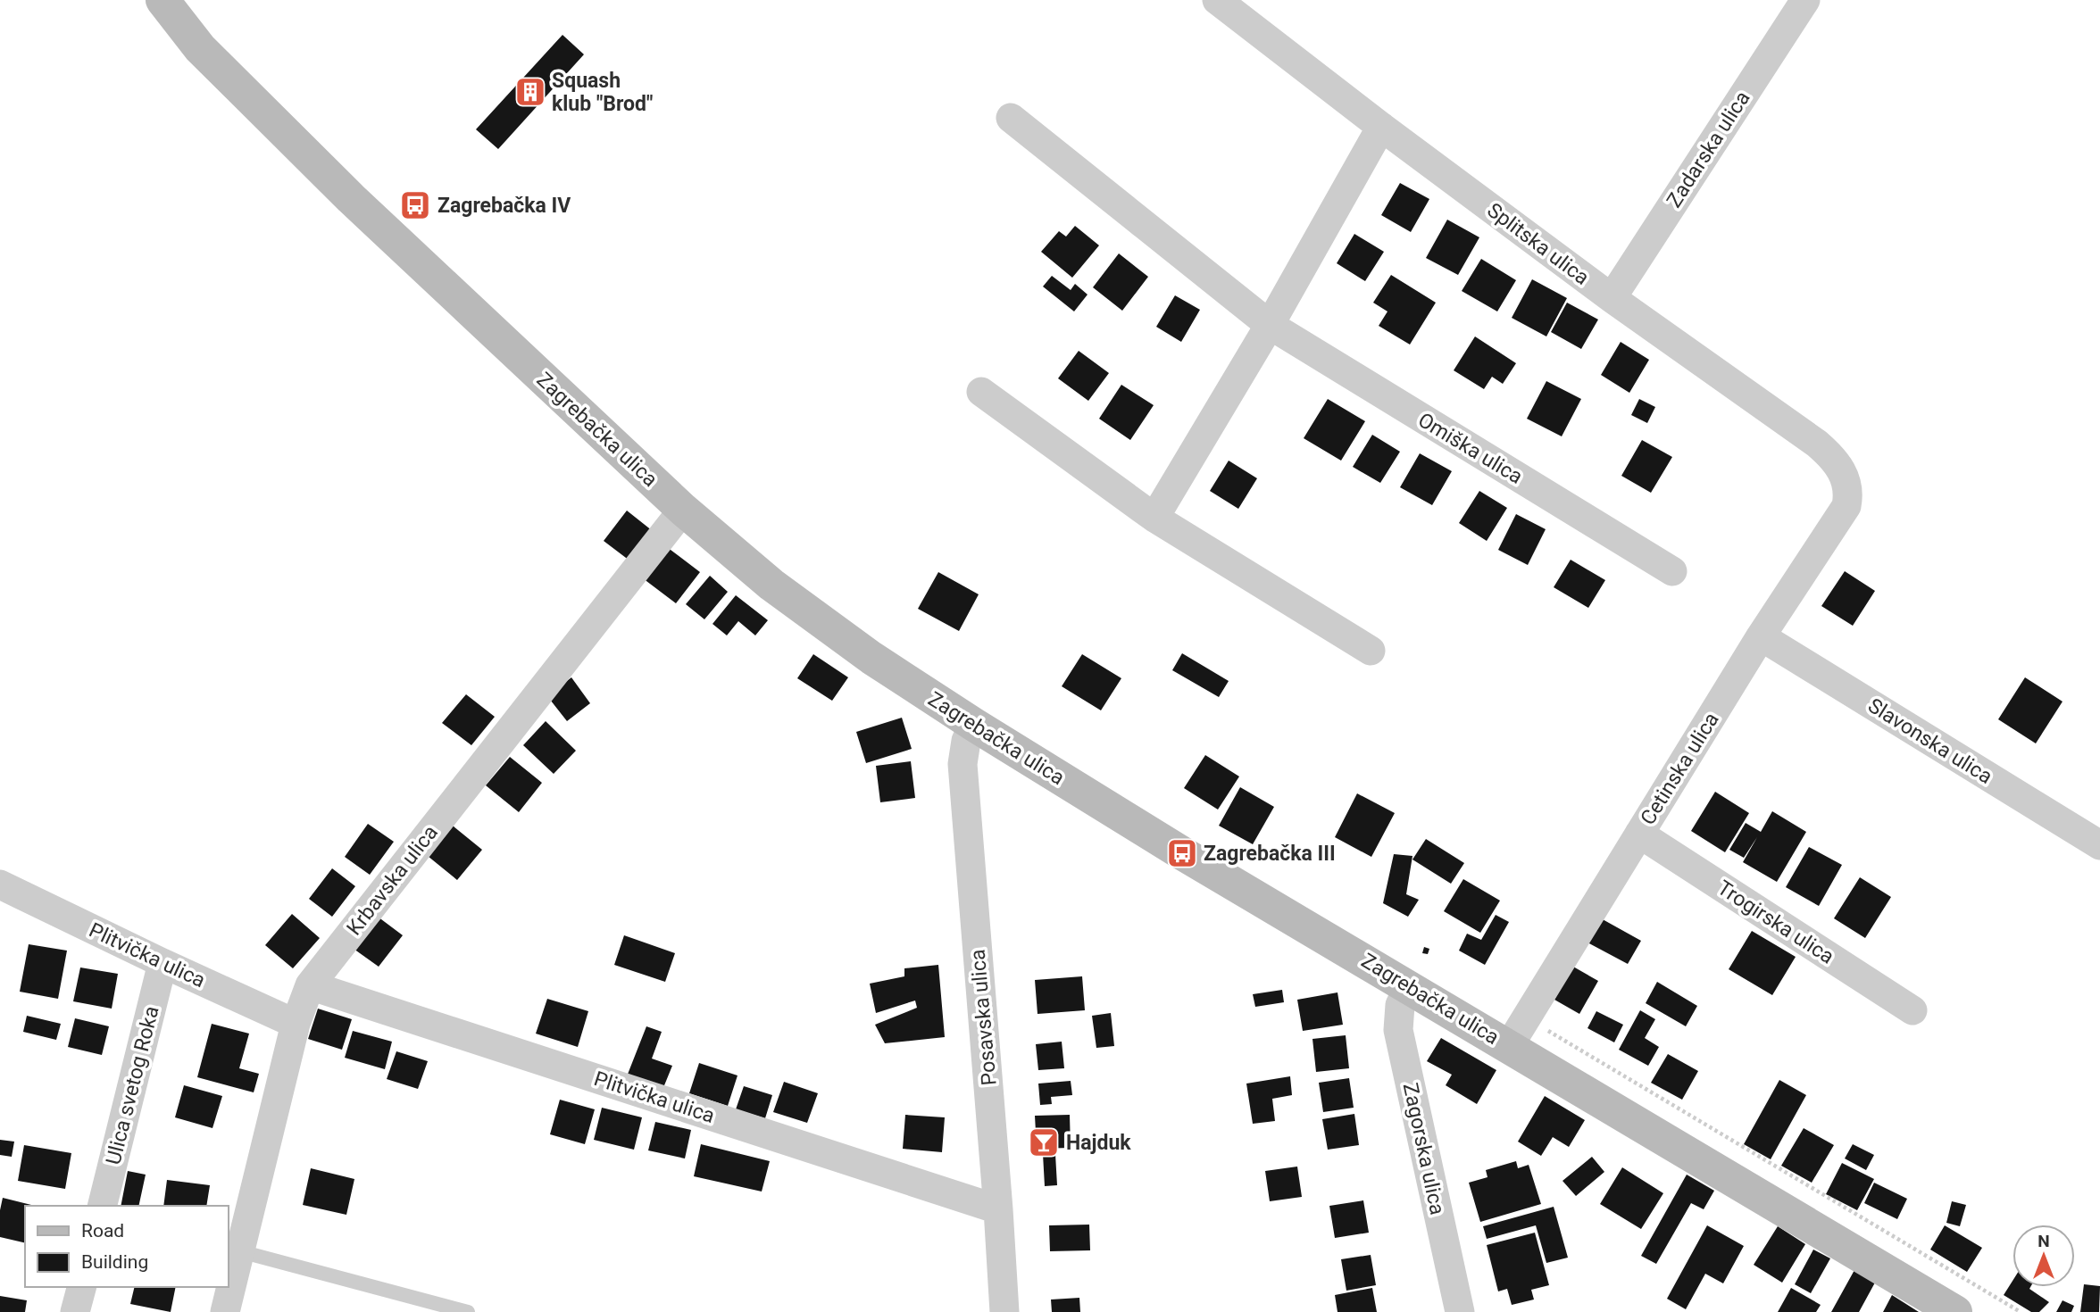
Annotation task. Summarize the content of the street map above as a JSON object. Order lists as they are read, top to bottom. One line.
{"streets":{"main road":["Zagrebačka ulica"],"street":["Zadarska ulica","Splitska ulica","Omiška ulica","Slavonska ulica","Cetinska ulica","Krbavska ulica","Trogirska ulica","Plitvička ulica","Posavska ulica","Ulica svetog Roka","Zagorska ulica"]},"crossings":[["Zadarska ulica","Splitska ulica"],["Splitska ulica","Cetinska ulica"],["Zagrebačka ulica","Cetinska ulica"],["Zagrebačka ulica","Krbavska ulica"],["Zagrebačka ulica","Posavska ulica"],["Zagrebačka ulica","Zagorska ulica"],["Slavonska ulica","Cetinska ulica"],["Cetinska ulica","Trogirska ulica"],["Krbavska ulica","Plitvička ulica"],["Plitvička ulica","Posavska ulica"],["Plitvička ulica","Ulica svetog Roka"]],"places":{"building":["Squash klub \"Brod\""],"bus stop":["Zagrebačka IV","Zagrebačka III"],"bar":["Hajduk"]},"legend":["Road","Building"],"north":"top"}
